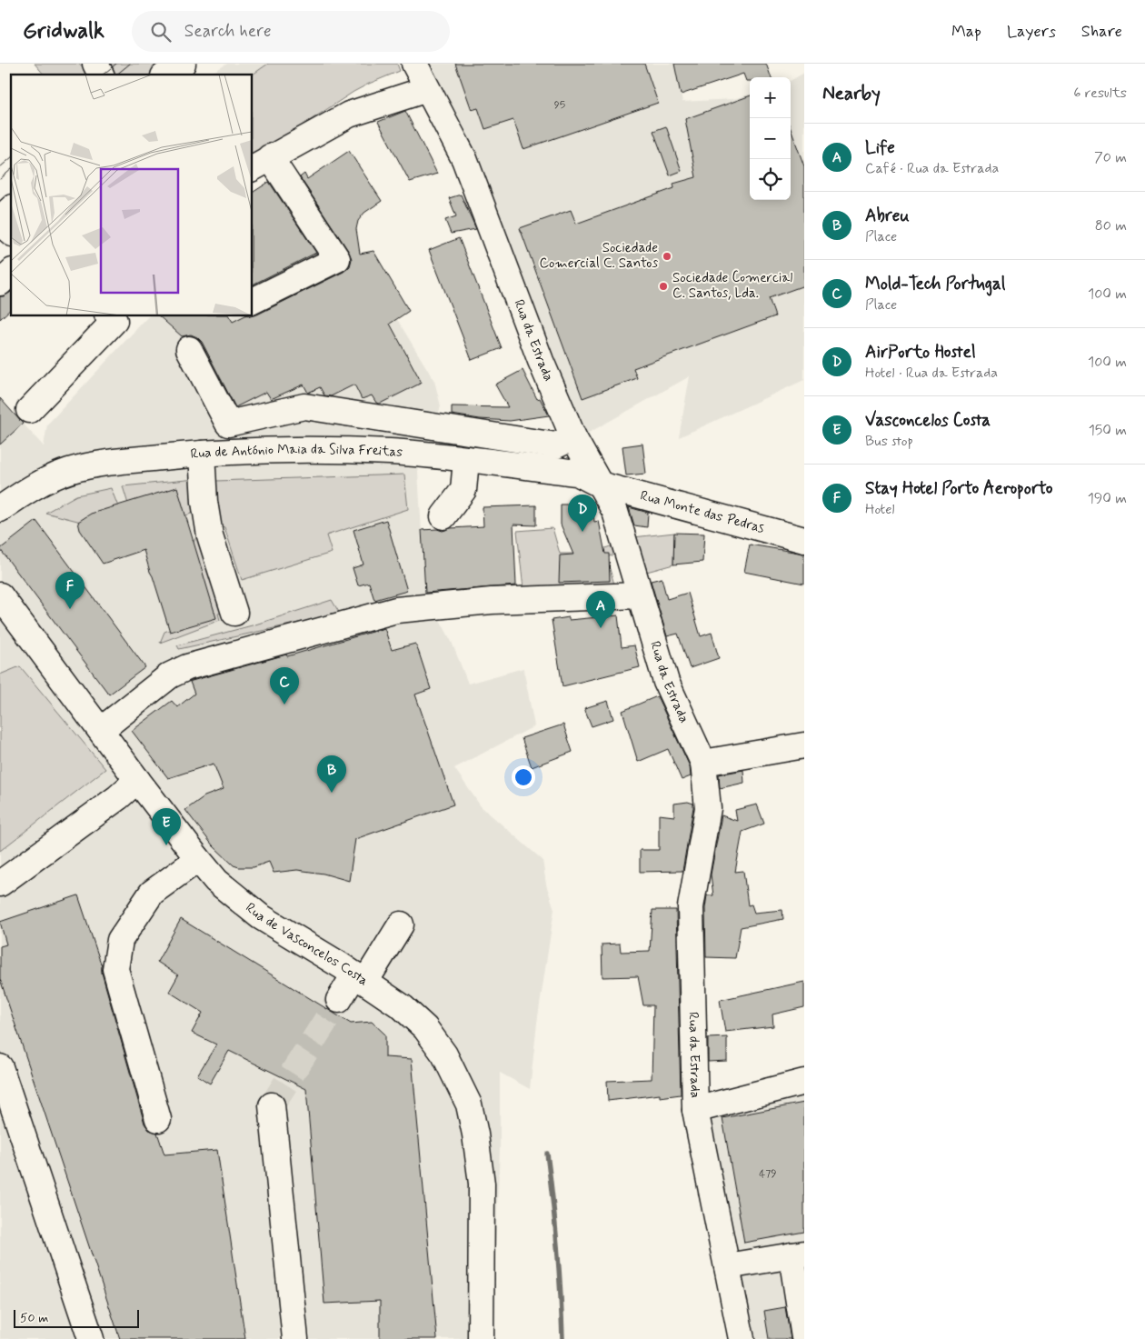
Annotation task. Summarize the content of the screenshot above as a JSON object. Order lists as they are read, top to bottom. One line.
{"streets":{"street":["Rua da Estrada","Rua de António Maia da Silva Freitas","Rua Monte das Pedras","Rua de Vasconcelos Costa"]},"crossings":[["Rua da Estrada","Rua de António Maia da Silva Freitas"],["Rua da Estrada","Rua Monte das Pedras"],["Rua de António Maia da Silva Freitas","Rua Monte das Pedras"]],"places":["Sociedade Comercial C. Santos","Sociedade Comercial C. Santos, Lda."],"house_numbers":["95","479"],"scale_bar":"50 m","page":{"header":"Gridwalk","search":"Search here","nav":["Map","Layers","Share"],"heading":["Nearby","6 results"],"map_buttons":["+","−"],"list":[{"mark":"A","name":"Life","note":"Café · Rua da Estrada","value":"70 m"},{"mark":"B","name":"Abreu","note":"Place","value":"80 m"},{"mark":"C","name":"Mold-Tech Portugal","note":"Place","value":"100 m"},{"mark":"D","name":"AirPorto Hostel","note":"Hotel · Rua da Estrada","value":"100 m"},{"mark":"E","name":"Vasconcelos Costa","note":"Bus stop","value":"150 m"},{"mark":"F","name":"Stay Hotel Porto Aeroporto","note":"Hotel","value":"190 m"}],"pins":["D","F","A","C","B","E"],"scale":"50 m"}}
